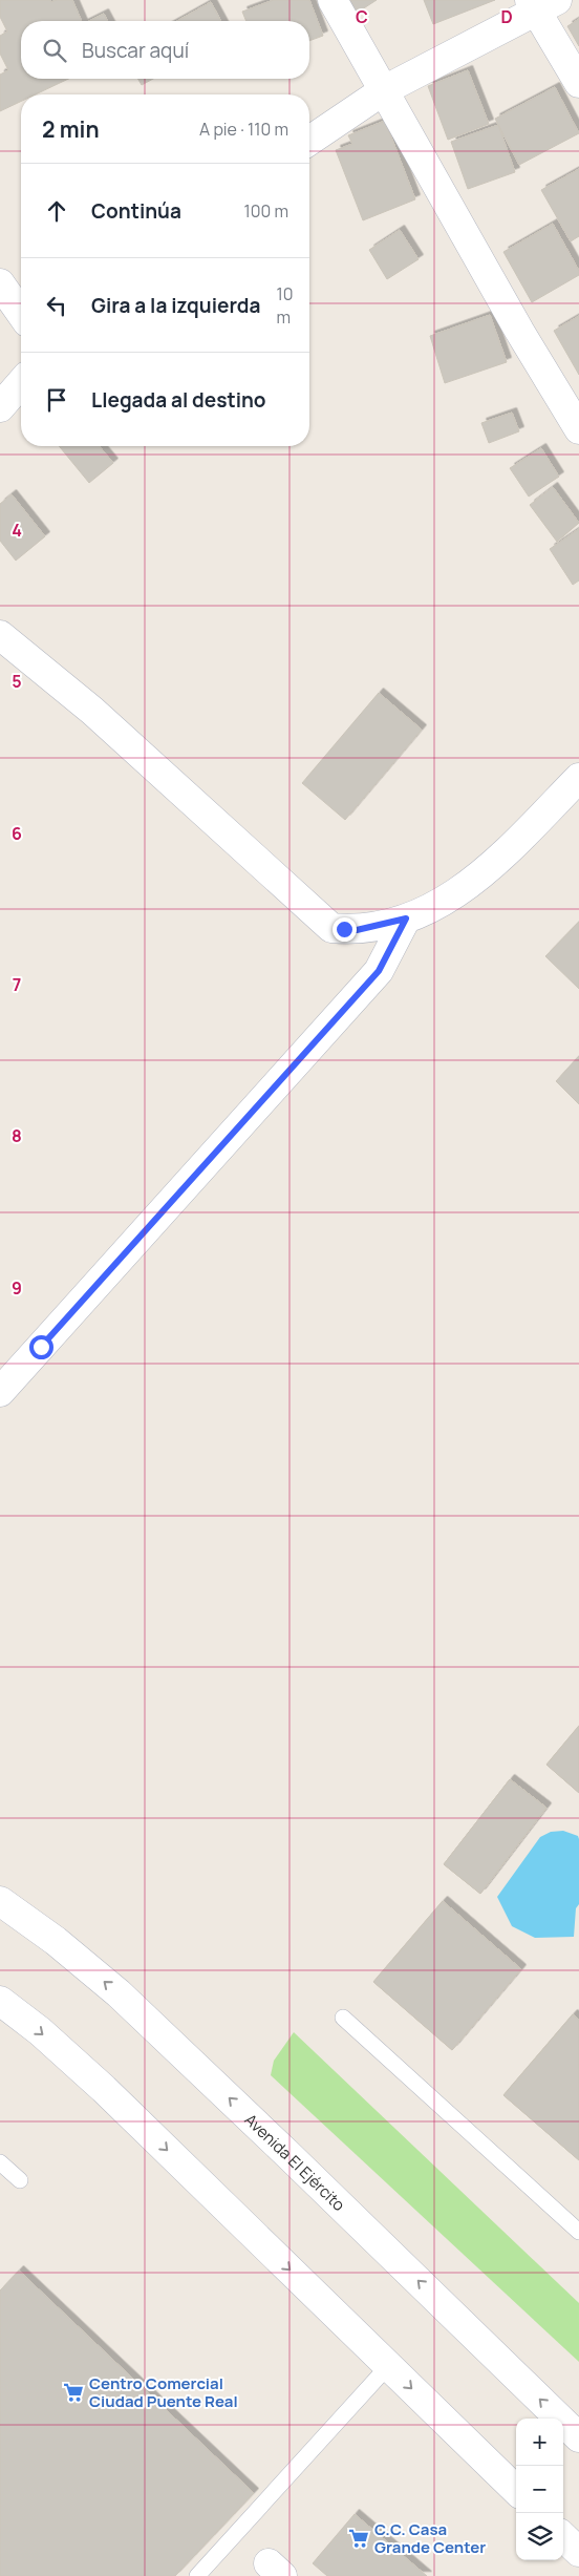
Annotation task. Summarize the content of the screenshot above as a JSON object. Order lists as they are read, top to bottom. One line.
{"streets":{"street":["Avenida El Ejército"]},"places":{"supermarket":["Centro Comercial Ciudad Puente Real","C.C. Casa Grande Center"]},"page":{"search":"Buscar aquí","heading":["2 min","A pie · 110 m"],"list":[["Continúa","100 m"],["Gira a la izquierda","10 m"],"Llegada al destino"],"map_buttons":["+","−"]},"grid":{"columns":["C","D"],"rows":["4","5","6","7","8","9"]}}
